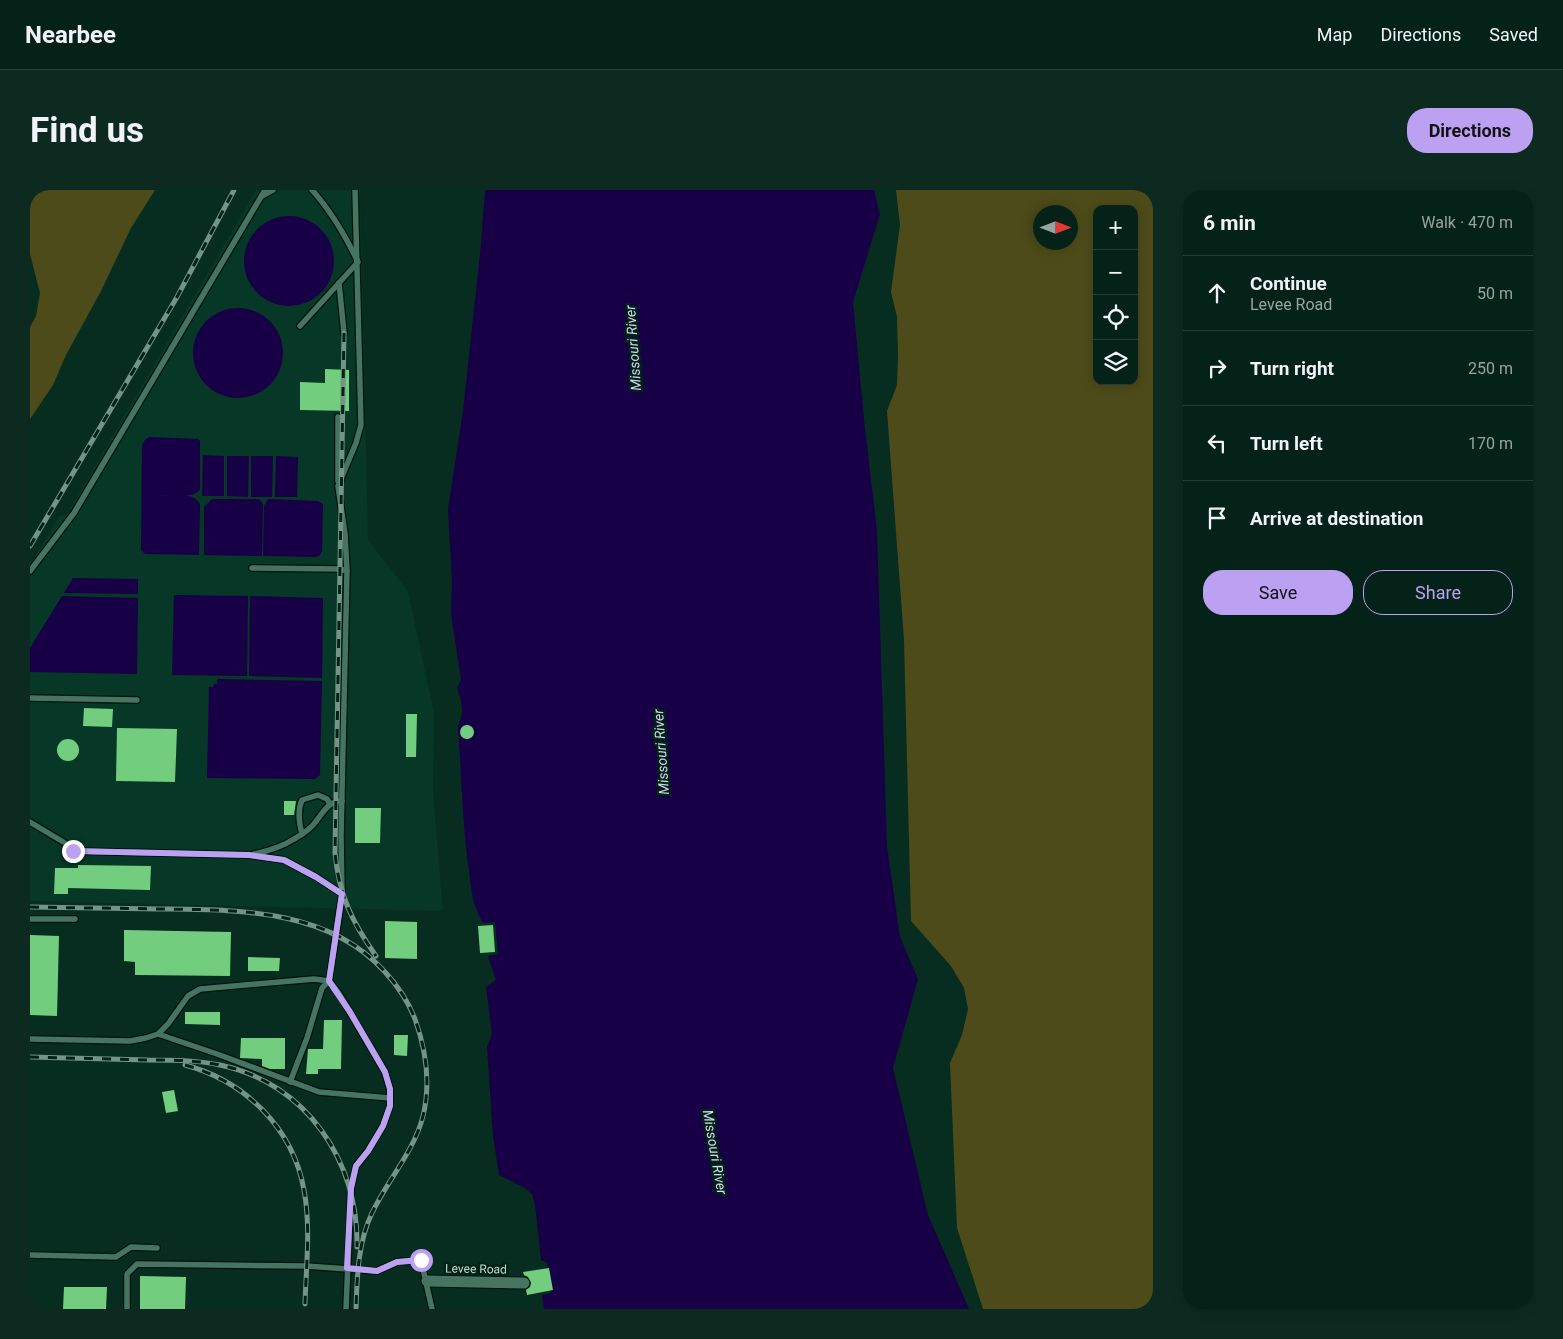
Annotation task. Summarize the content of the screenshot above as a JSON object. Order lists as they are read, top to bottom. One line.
{"streets":{"street":["Levee Road"]},"water":["Missouri River"],"north":"right","page":{"header":"Nearbee","nav":["Map","Directions","Saved"],"buttons":["Directions",["Save","Share"]],"title":"Find us","heading":["6 min","Walk · 470 m"],"map_buttons":["+","−"],"list":[["Continue","Levee Road","50 m"],["Turn right","250 m"],["Turn left","170 m"],"Arrive at destination"]}}
